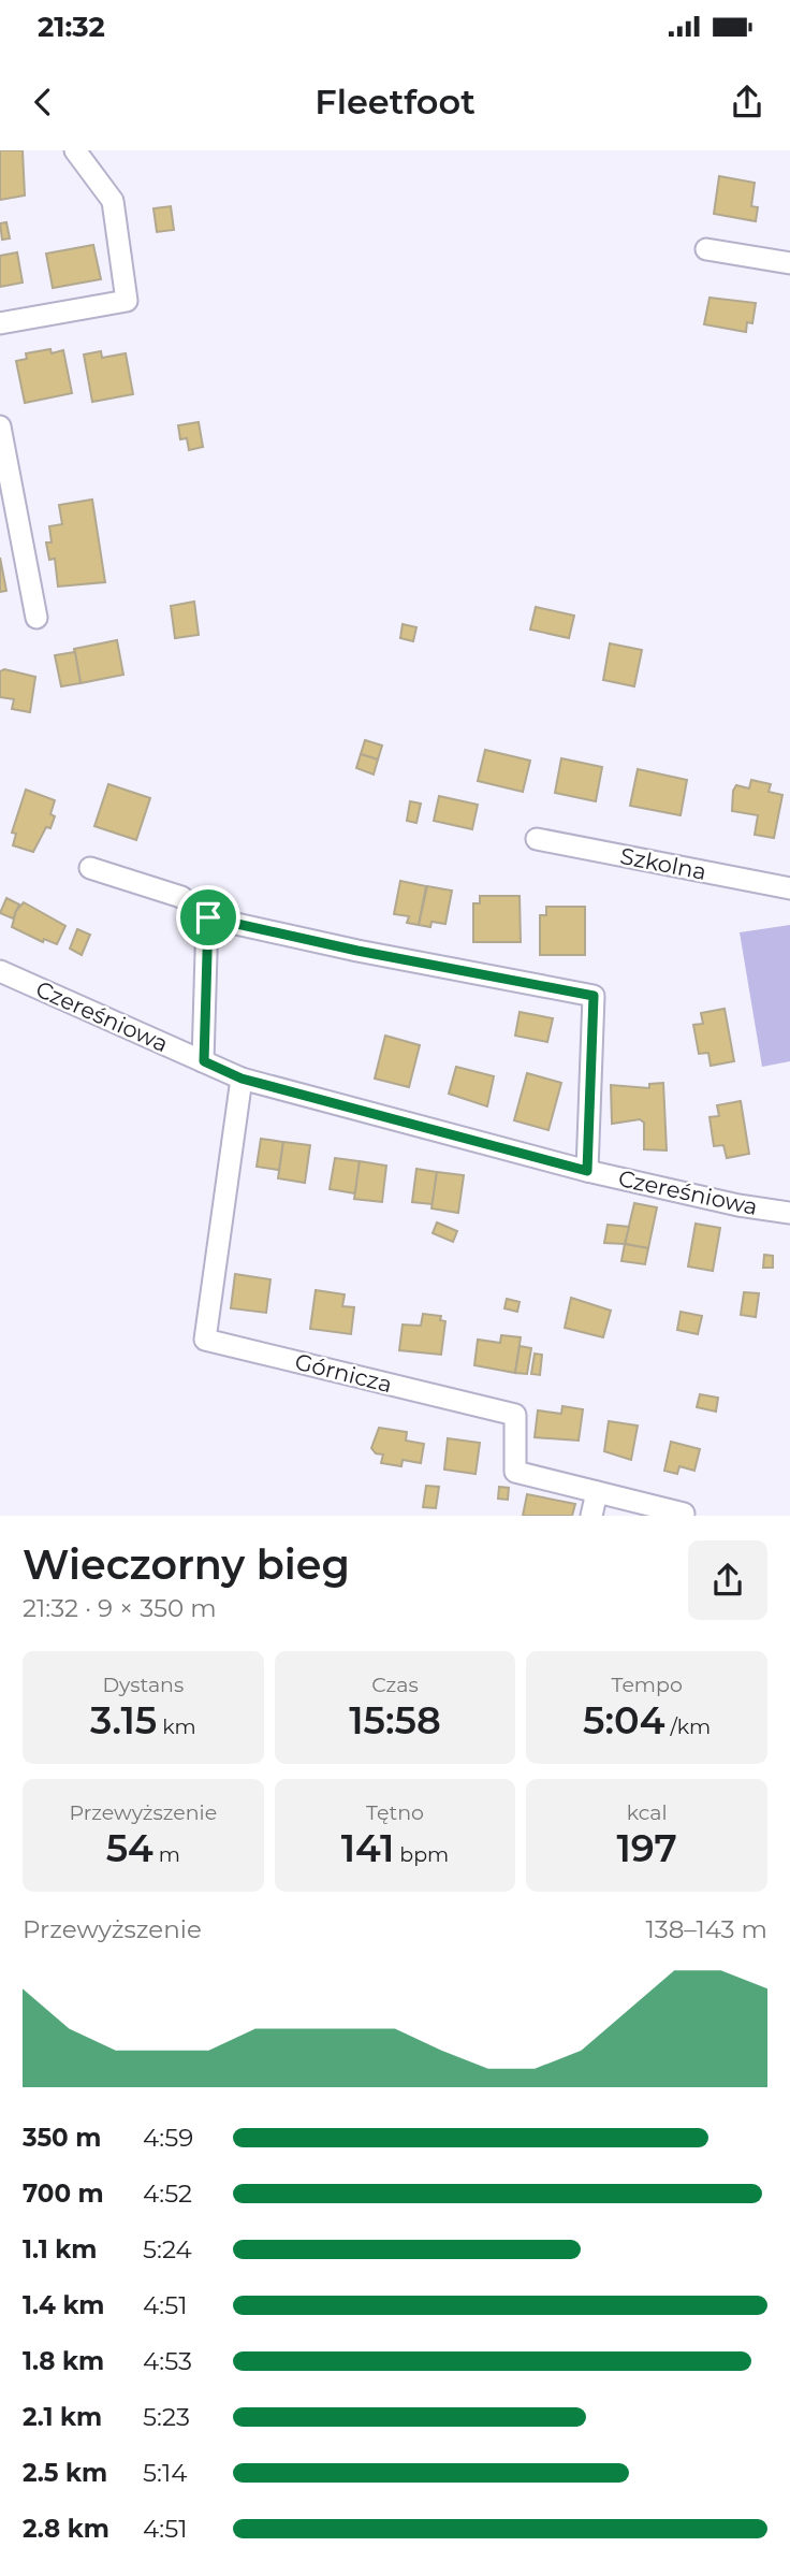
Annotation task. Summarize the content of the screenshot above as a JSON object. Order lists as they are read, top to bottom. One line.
{"streets":{"street":["Szkolna","Czereśniowa","Górnicza"]},"crossings":[["Czereśniowa","Górnicza"]],"page":{"status":"21:32","header":"Fleetfoot","heading":["Wieczorny bieg","21:32 · 9 × 350 m"],"stats":[["Dystans","3.15 km"],["Czas","15:58"],["Tempo","5:04 /km"],["Przewyższenie","54 m"],["Tętno","141 bpm"],["kcal","197"]],"chart":["Przewyższenie","138–143 m"],"list":[{"name":"350 m","note":"4:59"},{"name":"700 m","note":"4:52"},{"name":"1.1 km","note":"5:24"},{"name":"1.4 km","note":"4:51"},{"name":"1.8 km","note":"4:53"},{"name":"2.1 km","note":"5:23"},{"name":"2.5 km","note":"5:14"},{"name":"2.8 km","note":"4:51"}]}}
